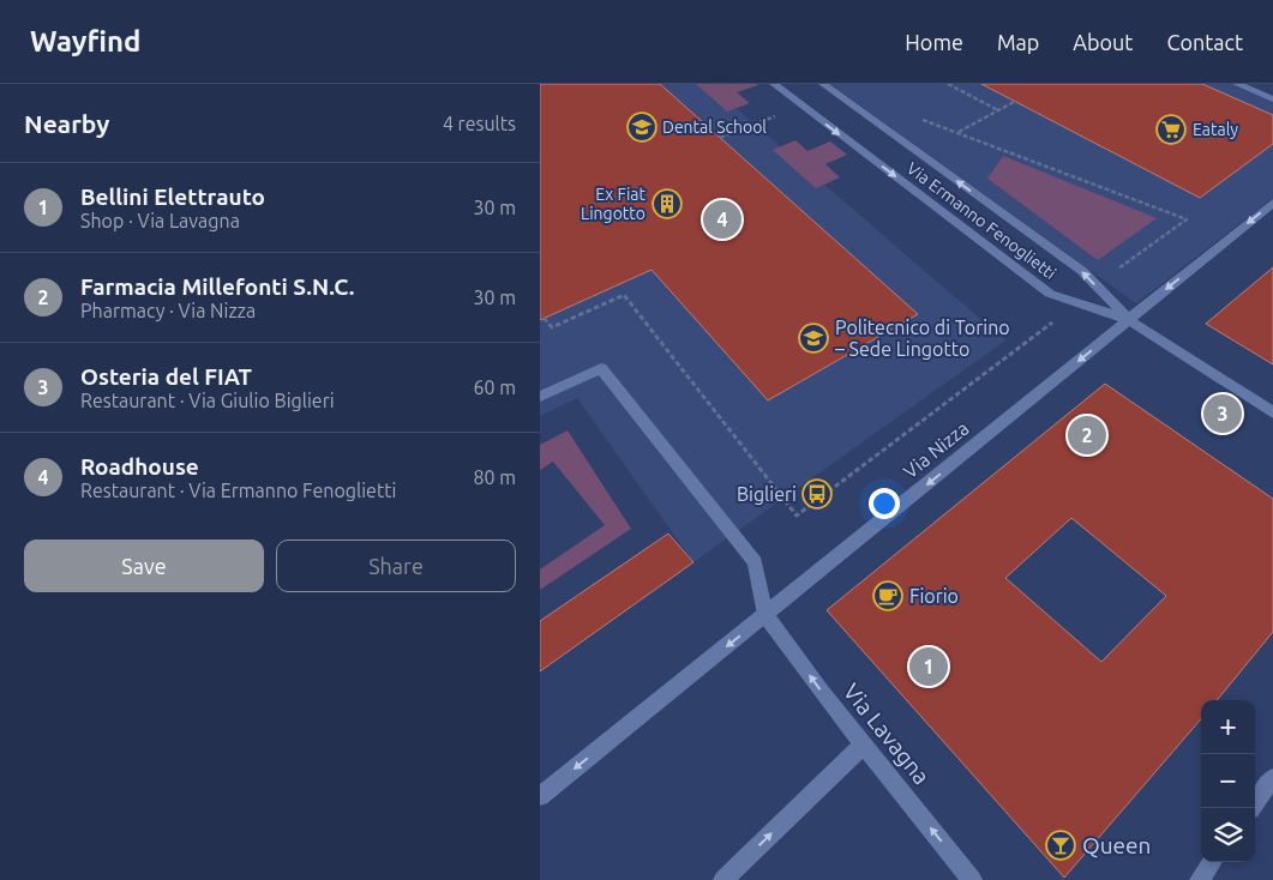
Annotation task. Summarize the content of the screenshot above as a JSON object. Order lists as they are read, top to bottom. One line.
{"streets":{"street":["Via Ermanno Fenoglietti","Via Nizza","Via Lavagna"]},"crossings":[["Via Ermanno Fenoglietti","Via Nizza"],["Via Nizza","Via Lavagna"]],"one_way":["Via Nizza","Via Lavagna"],"places":{"school or university":["Dental School","Politecnico di Torino – Sede Lingotto"],"supermarket":["Eataly"],"building":["Ex Fiat Lingotto"],"bus stop":["Biglieri"],"cafe":["Fiorio"],"bar":["Queen"]},"page":{"header":"Wayfind","nav":["Home","Map","About","Contact"],"heading":["Nearby","4 results"],"list":[{"mark":"1","name":"Bellini Elettrauto","note":"Shop · Via Lavagna","value":"30 m"},{"mark":"2","name":"Farmacia Millefonti S.N.C.","note":"Pharmacy · Via Nizza","value":"30 m"},{"mark":"3","name":"Osteria del FIAT","note":"Restaurant · Via Giulio Biglieri","value":"60 m"},{"mark":"4","name":"Roadhouse","note":"Restaurant · Via Ermanno Fenoglietti","value":"80 m"}],"pins":["4","3","2","1"],"buttons":["Save","Share"],"map_buttons":["+","−"]}}
